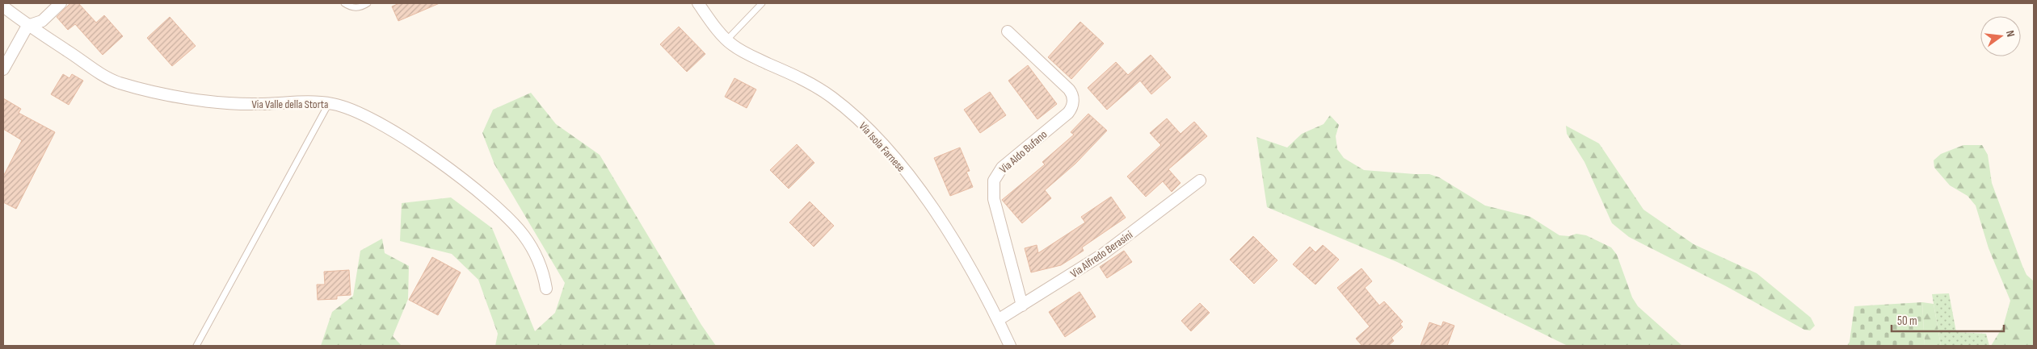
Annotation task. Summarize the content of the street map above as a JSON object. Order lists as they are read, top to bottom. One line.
{"streets":{"street":["Via Valle della Storta","Via Isola Farnese","Via Aldo Bufano","Via Alfredo Berasini"]},"crossings":[["Via Isola Farnese","Via Alfredo Berasini"],["Via Aldo Bufano","Via Alfredo Berasini"]],"scale_bar":"50 m","north":"right"}
